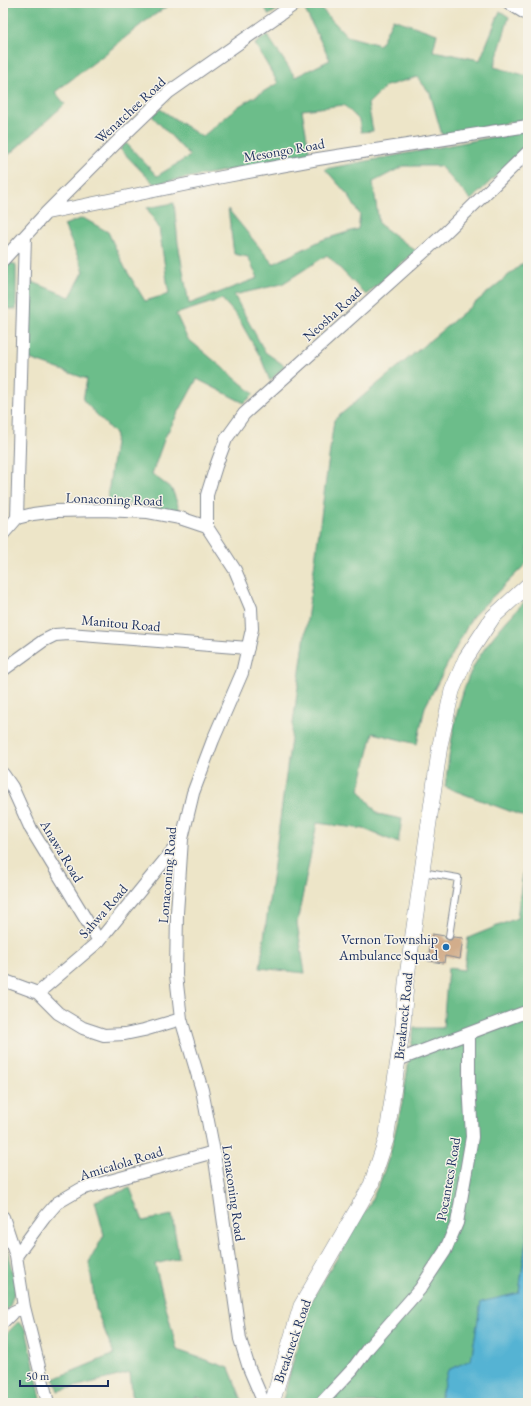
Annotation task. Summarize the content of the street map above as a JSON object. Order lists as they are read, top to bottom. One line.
{"streets":{"street":["Wenatchee Road","Mesongo Road","Neosha Road","Lonaconing Road","Manitou Road","Anawa Road","Sahwa Road","Breakneck Road","Amicalola Road","Pocantecs Road"]},"crossings":[["Wenatchee Road","Mesongo Road"],["Neosha Road","Lonaconing Road"],["Lonaconing Road","Manitou Road"],["Lonaconing Road","Sahwa Road"],["Lonaconing Road","Amicalola Road"],["Anawa Road","Sahwa Road"]],"places":["Vernon Township Ambulance Squad"],"scale_bar":"50 m"}
